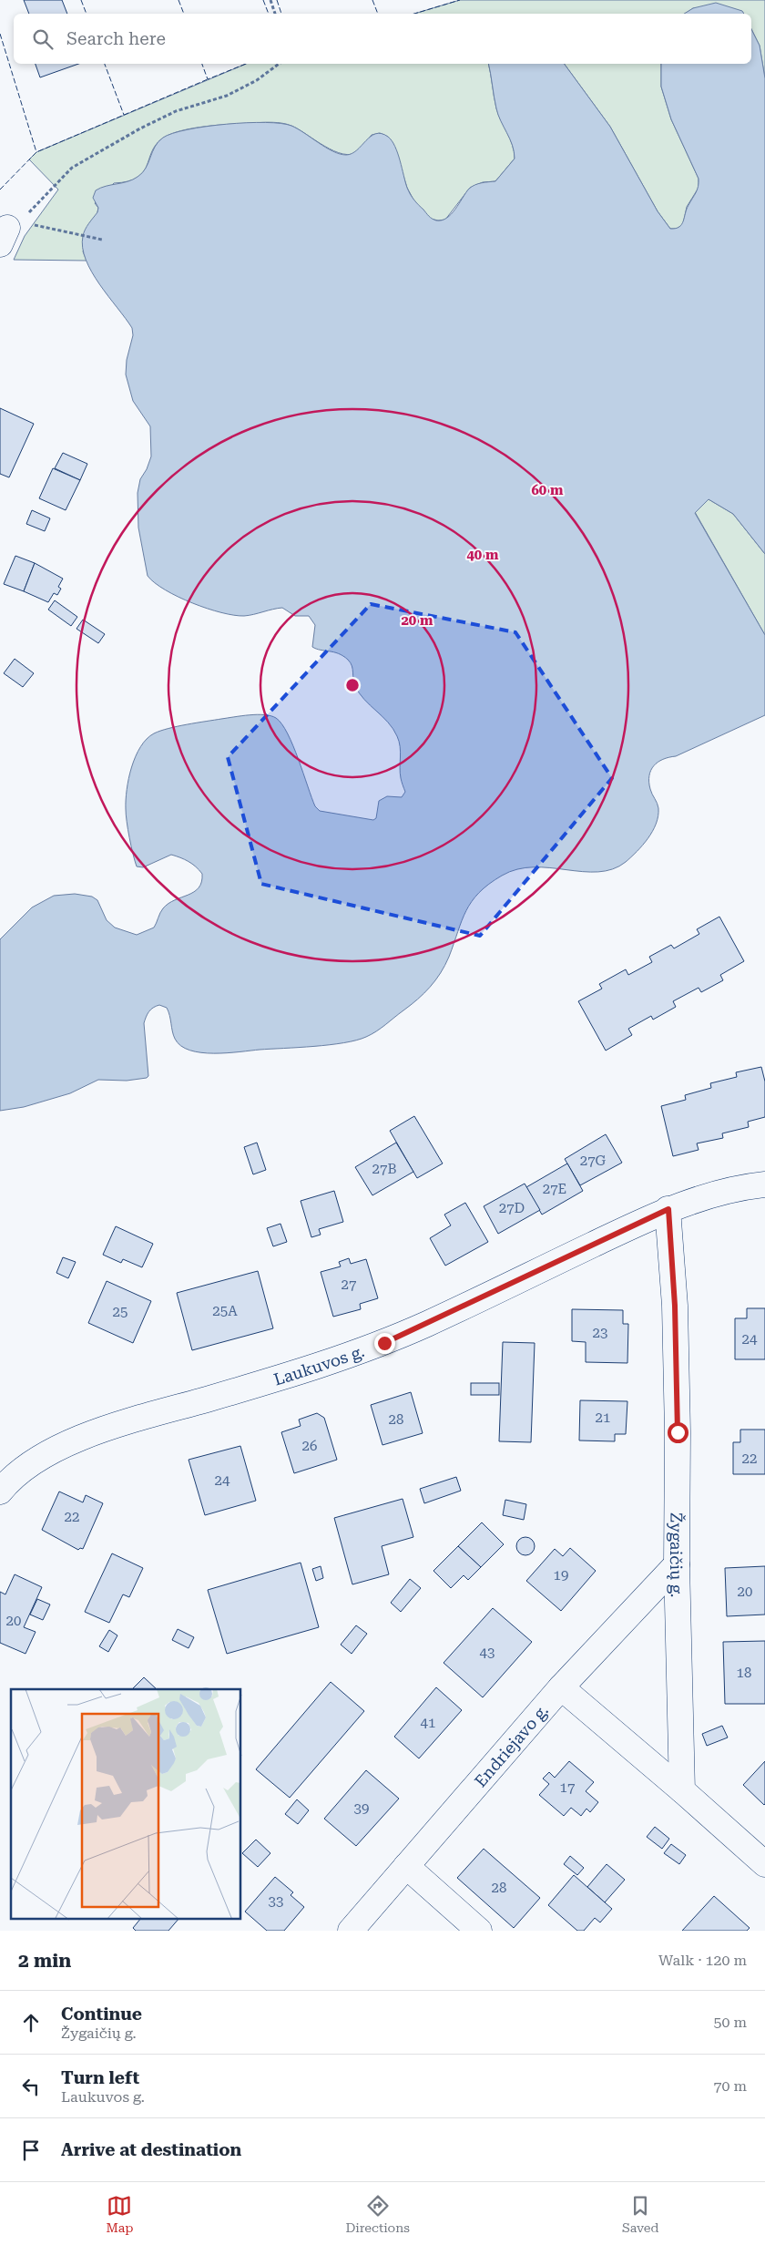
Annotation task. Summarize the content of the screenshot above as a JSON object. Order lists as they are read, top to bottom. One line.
{"streets":{"street":["Laukuvos g.","Žygaičių g.","Endriejavo g."]},"crossings":[["Laukuvos g.","Žygaičių g."],["Žygaičių g.","Endriejavo g."]],"house_numbers":["27G","27B","27E","27D","27","25A","25","23","24","21","28","26","22","24","22","19","20","20","43","18","41","17","39","28","33"],"page":{"search":"Search here","heading":["2 min","Walk · 120 m"],"list":[["Continue","Žygaičių g.","50 m"],["Turn left","Laukuvos g.","70 m"],"Arrive at destination"],"nav":["Map","Directions","Saved"]},"rings":["60 m","40 m","20 m"]}
